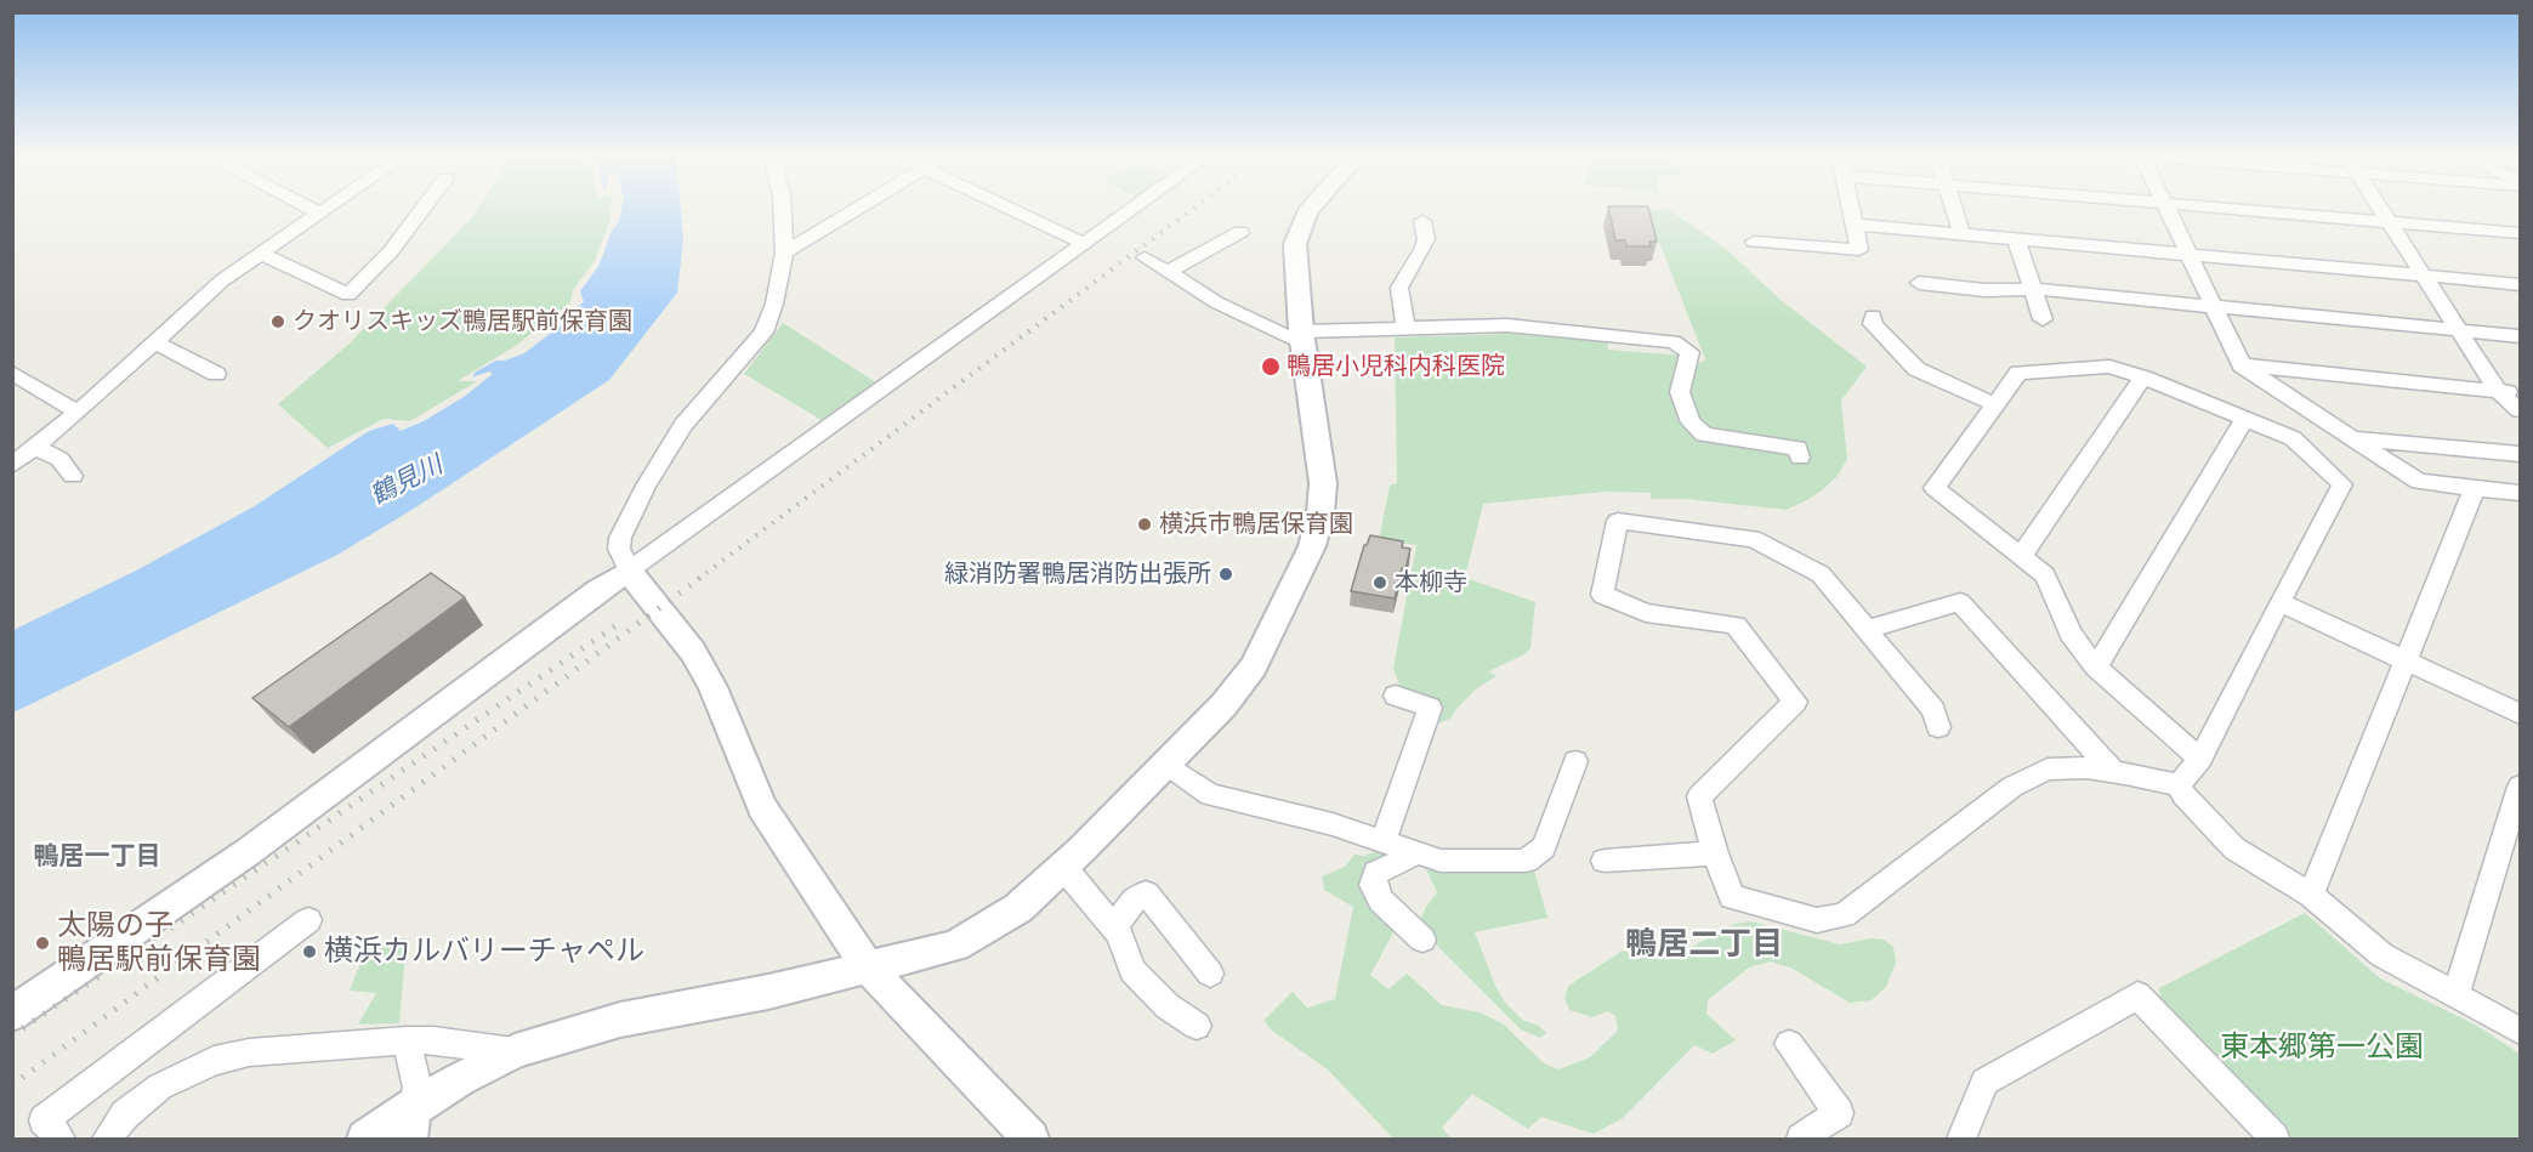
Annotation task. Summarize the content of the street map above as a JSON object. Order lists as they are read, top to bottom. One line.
{"districts":["鴨居一丁目","鴨居二丁目"],"water":["鶴見川"],"parks":["東本郷第一公園"],"places":["クオリスキッズ鴨居駅前保育園","鴨居小児科内科医院","横浜市鴨居保育園","緑消防署鴨居消防出張所","本柳寺","太陽の子 鴨居駅前保育園","横浜カルバリーチャペル"]}
